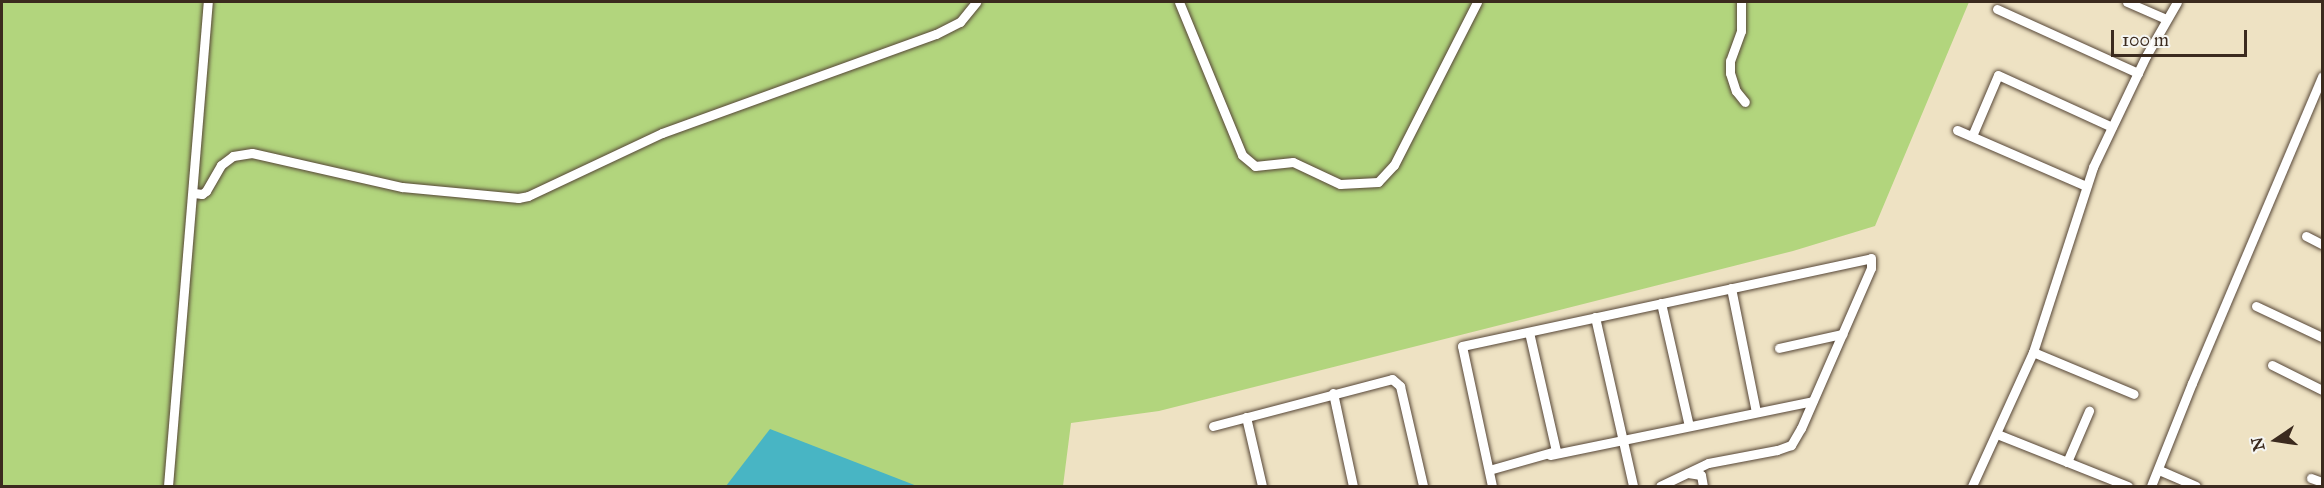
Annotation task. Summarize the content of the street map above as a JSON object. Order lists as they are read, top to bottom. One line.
{"scale_bar":"100 m","north":"left"}
